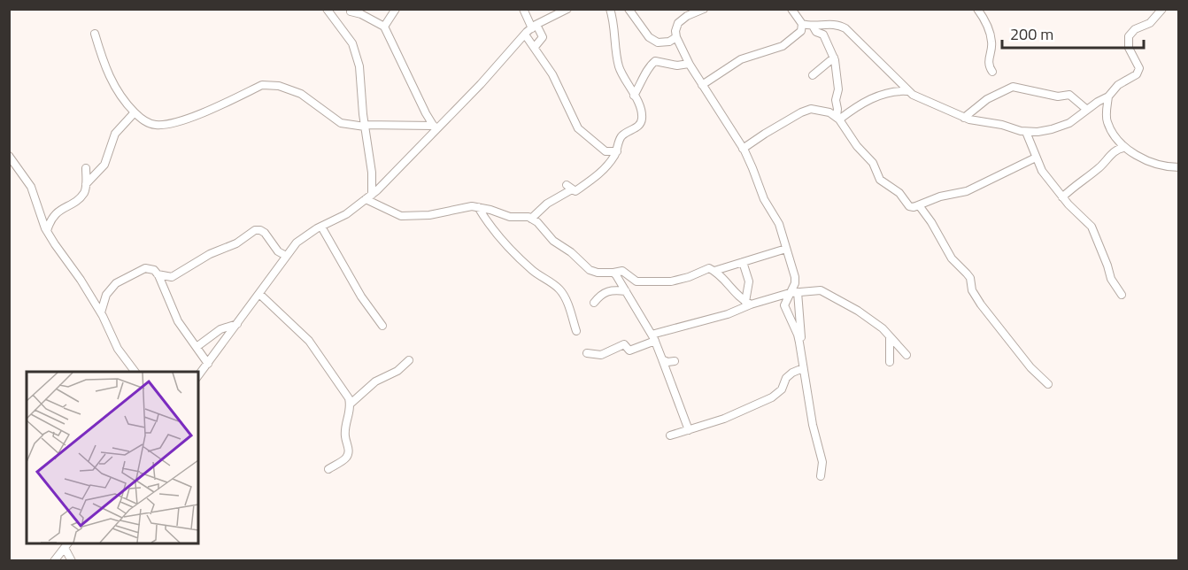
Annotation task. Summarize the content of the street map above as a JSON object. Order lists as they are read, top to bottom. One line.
{"scale_bar":"200 m"}
